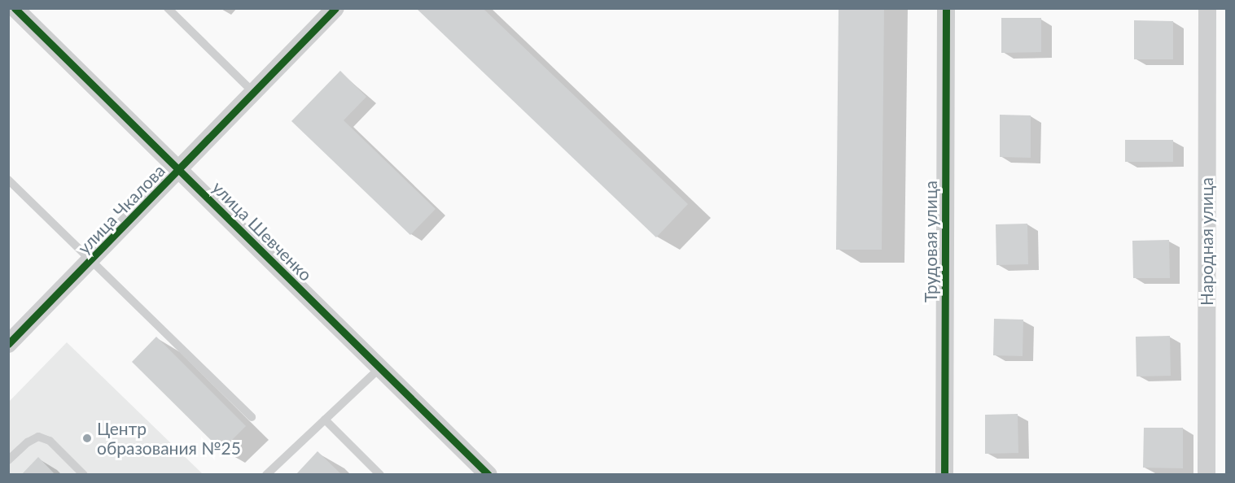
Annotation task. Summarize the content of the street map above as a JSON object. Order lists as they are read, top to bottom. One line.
{"streets":{"street":["улица Чкалова","улица Шевченко","Трудовая улица","Народная улица"]},"crossings":[["улица Чкалова","улица Шевченко"]],"places":["Центр образования №25"]}
